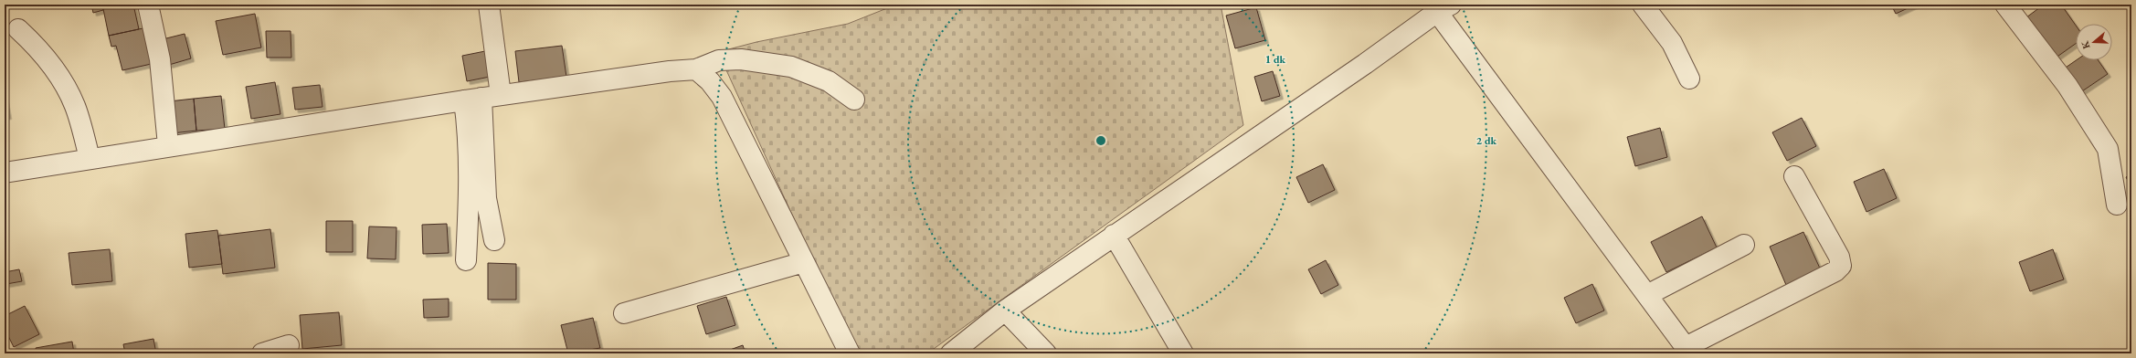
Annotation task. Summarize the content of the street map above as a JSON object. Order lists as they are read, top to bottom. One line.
{"north":"left","rings":["1 dk","2 dk"]}
